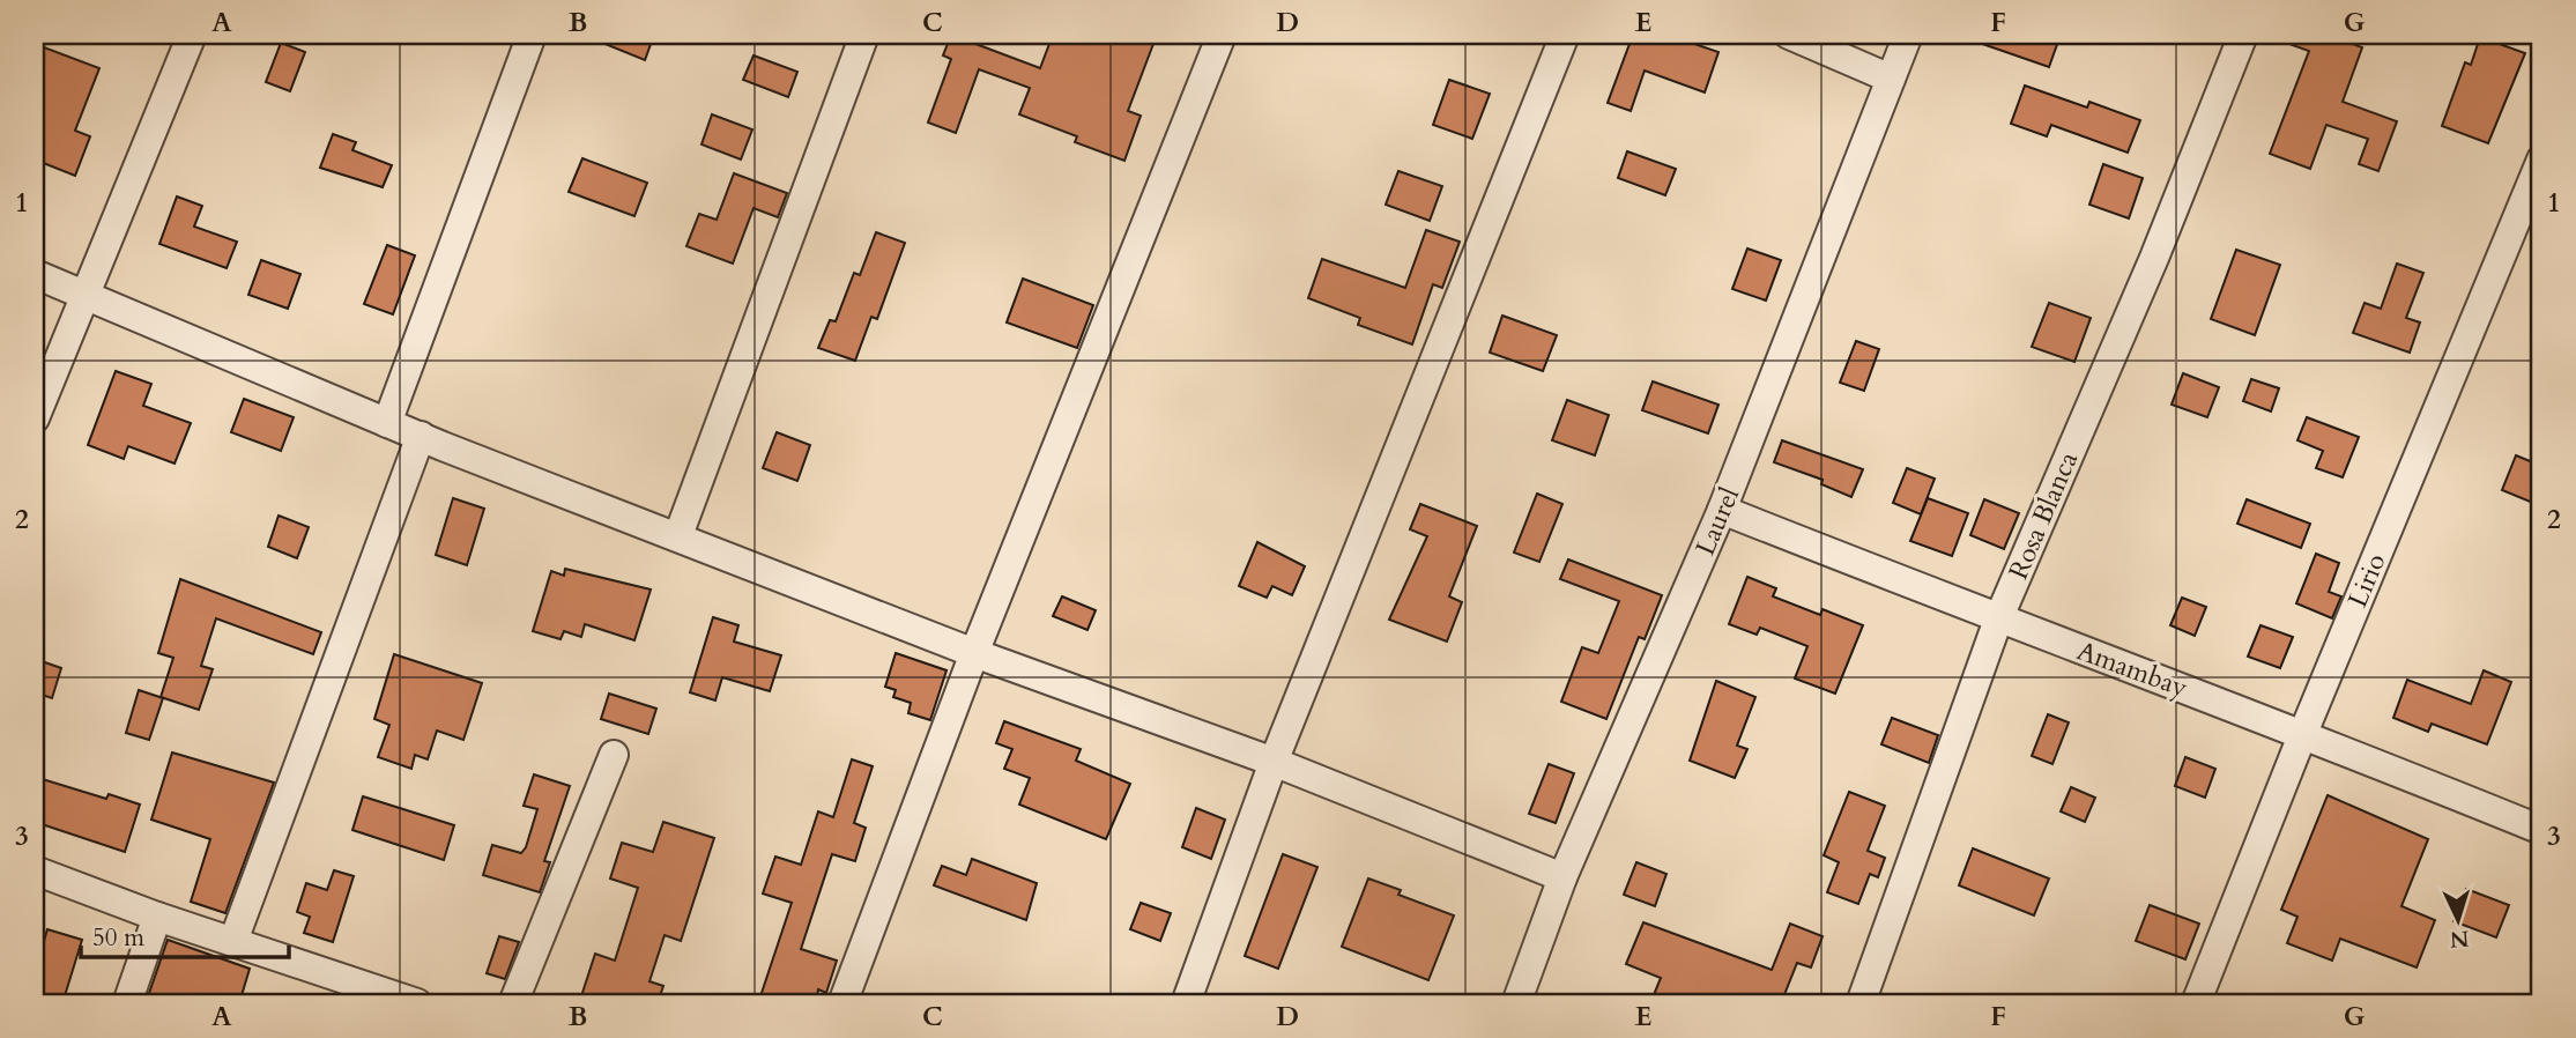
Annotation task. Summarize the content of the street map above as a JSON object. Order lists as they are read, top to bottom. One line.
{"streets":{"street":["Rosa Blanca","Laurel","Lirio","Amambay"]},"crossings":[["Rosa Blanca","Amambay"],["Laurel","Amambay"],["Lirio","Amambay"]],"scale_bar":"50 m","north":"bottom","grid":{"columns":["A","B","C","D","E","F","G"],"rows":["1","2","3"]}}
